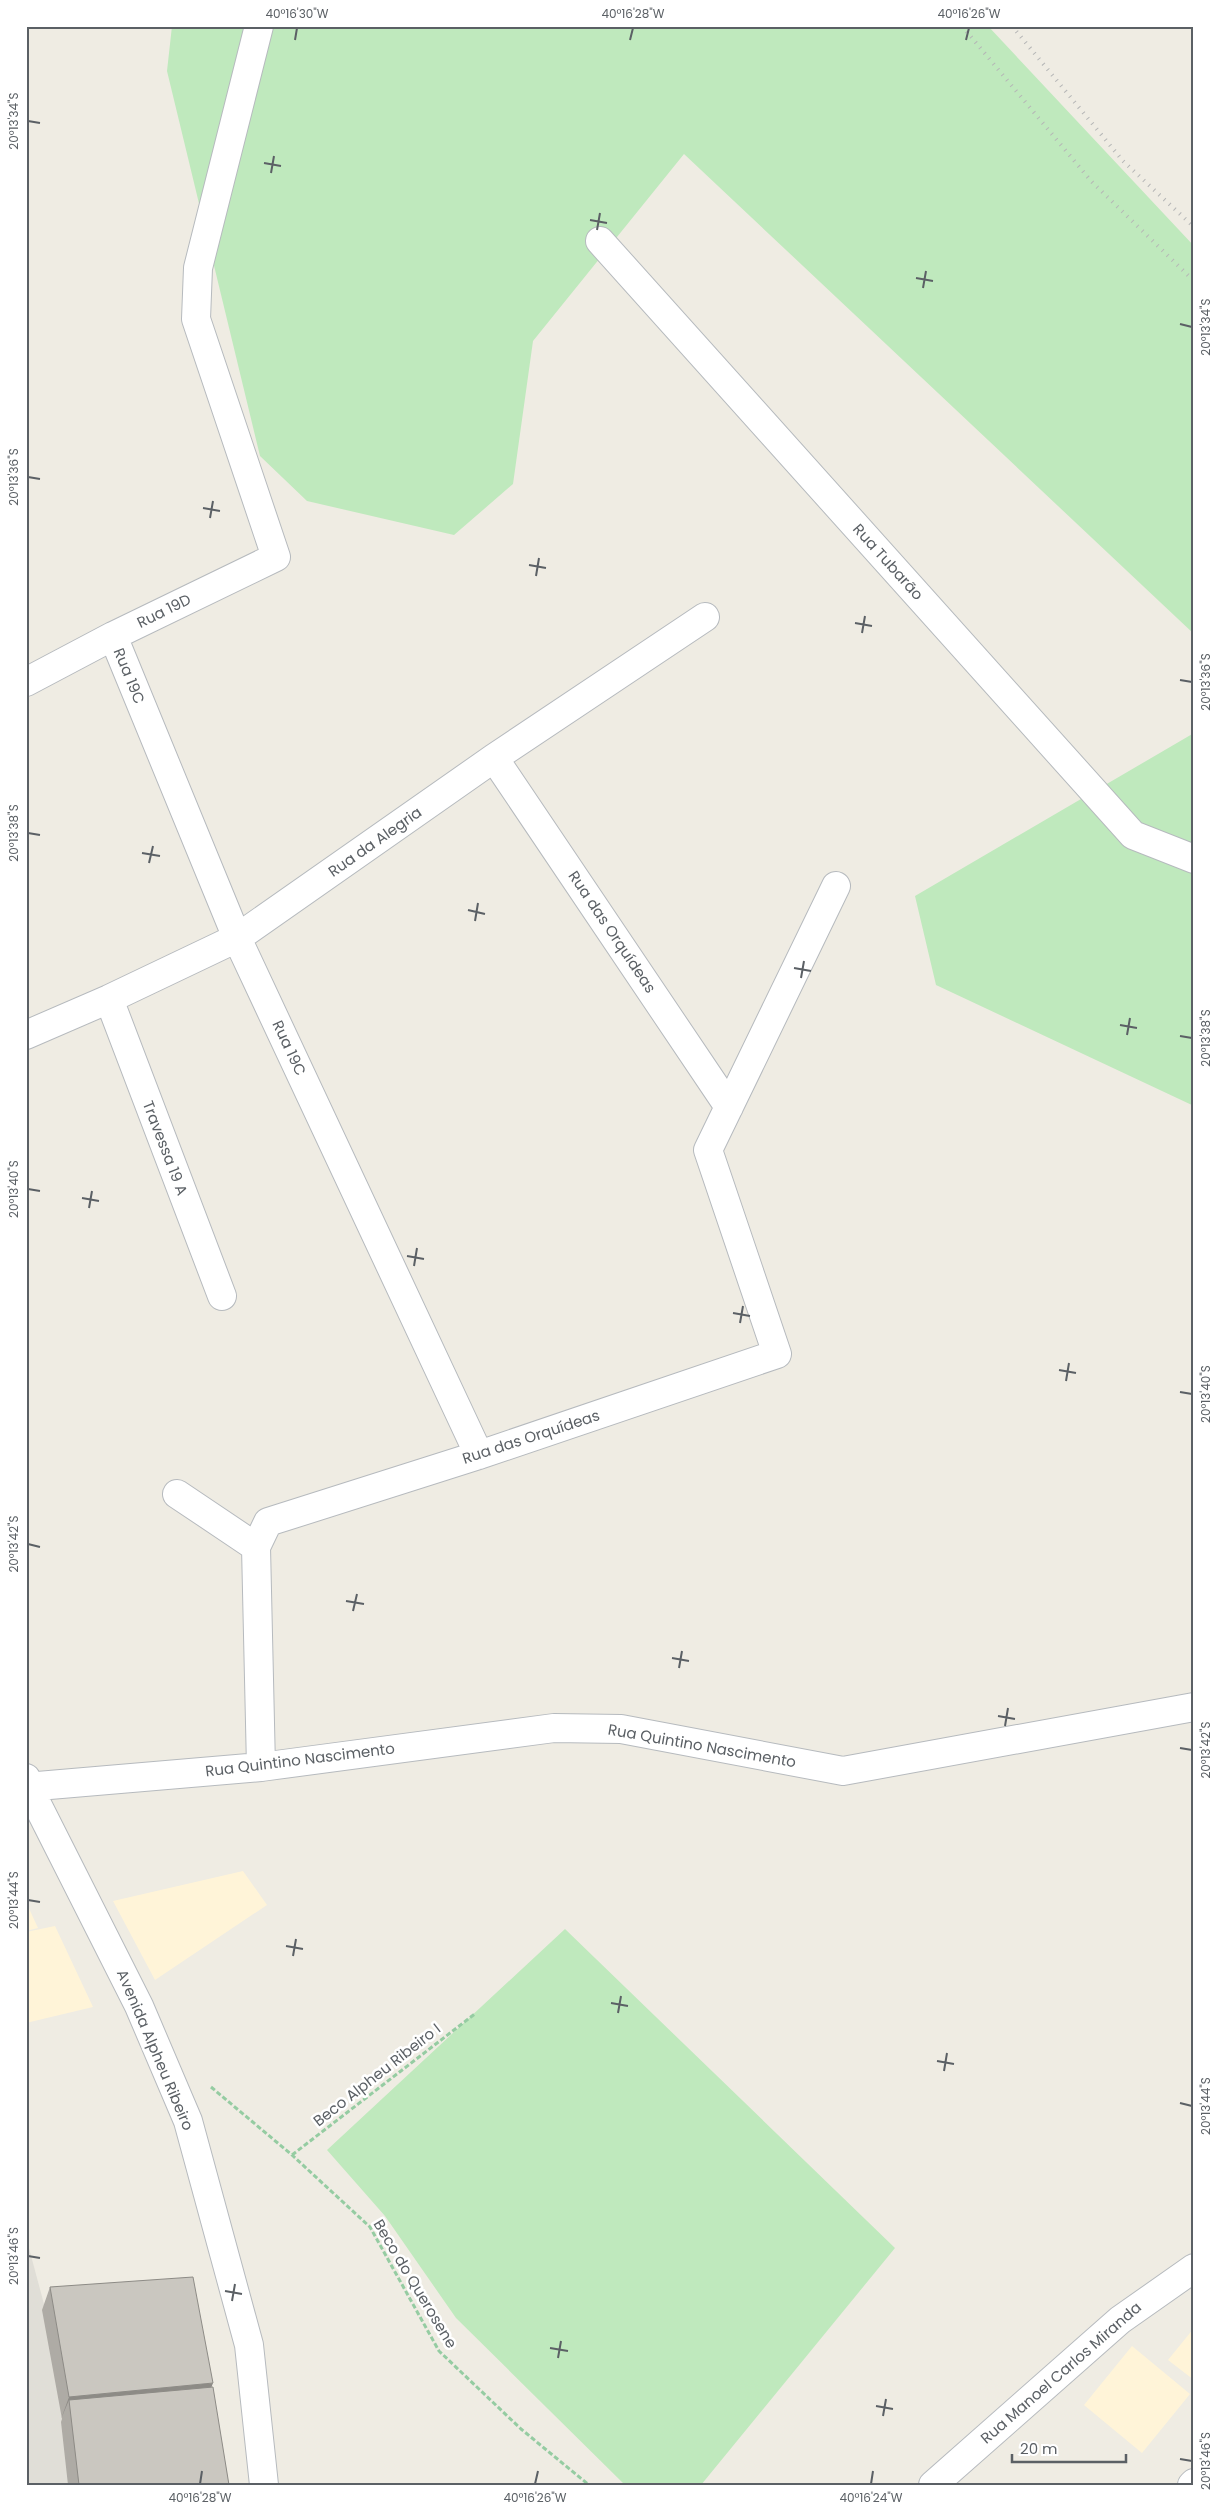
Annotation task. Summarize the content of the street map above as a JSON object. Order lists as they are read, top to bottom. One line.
{"streets":{"street":["Rua Tubarão","Rua 19D","Rua 19C","Rua da Alegria","Rua das Orquídeas","Travessa 19 A","Rua Quintino Nascimento","Avenida Alpheu Ribeiro","Rua Manoel Carlos Miranda"],"path":["Beco Alpheu Ribeiro I","Beco do Querosene"]},"crossings":[["Rua 19D","Rua 19C"],["Rua 19C","Rua da Alegria"],["Rua 19C","Rua das Orquídeas"],["Rua da Alegria","Rua das Orquídeas"],["Rua da Alegria","Travessa 19 A"],["Rua das Orquídeas","Rua Quintino Nascimento"],["Rua Quintino Nascimento","Avenida Alpheu Ribeiro"],["Beco Alpheu Ribeiro I","Beco do Querosene"]],"scale_bar":"20 m","coordinates":["40°16'30\"W","40°16'28\"W","40°16'26\"W","20°13'34\"S","20°13'36\"S","20°13'38\"S","20°13'40\"S","20°13'42\"S","20°13'44\"S","20°13'46\"S","40°16'24\"W"]}
